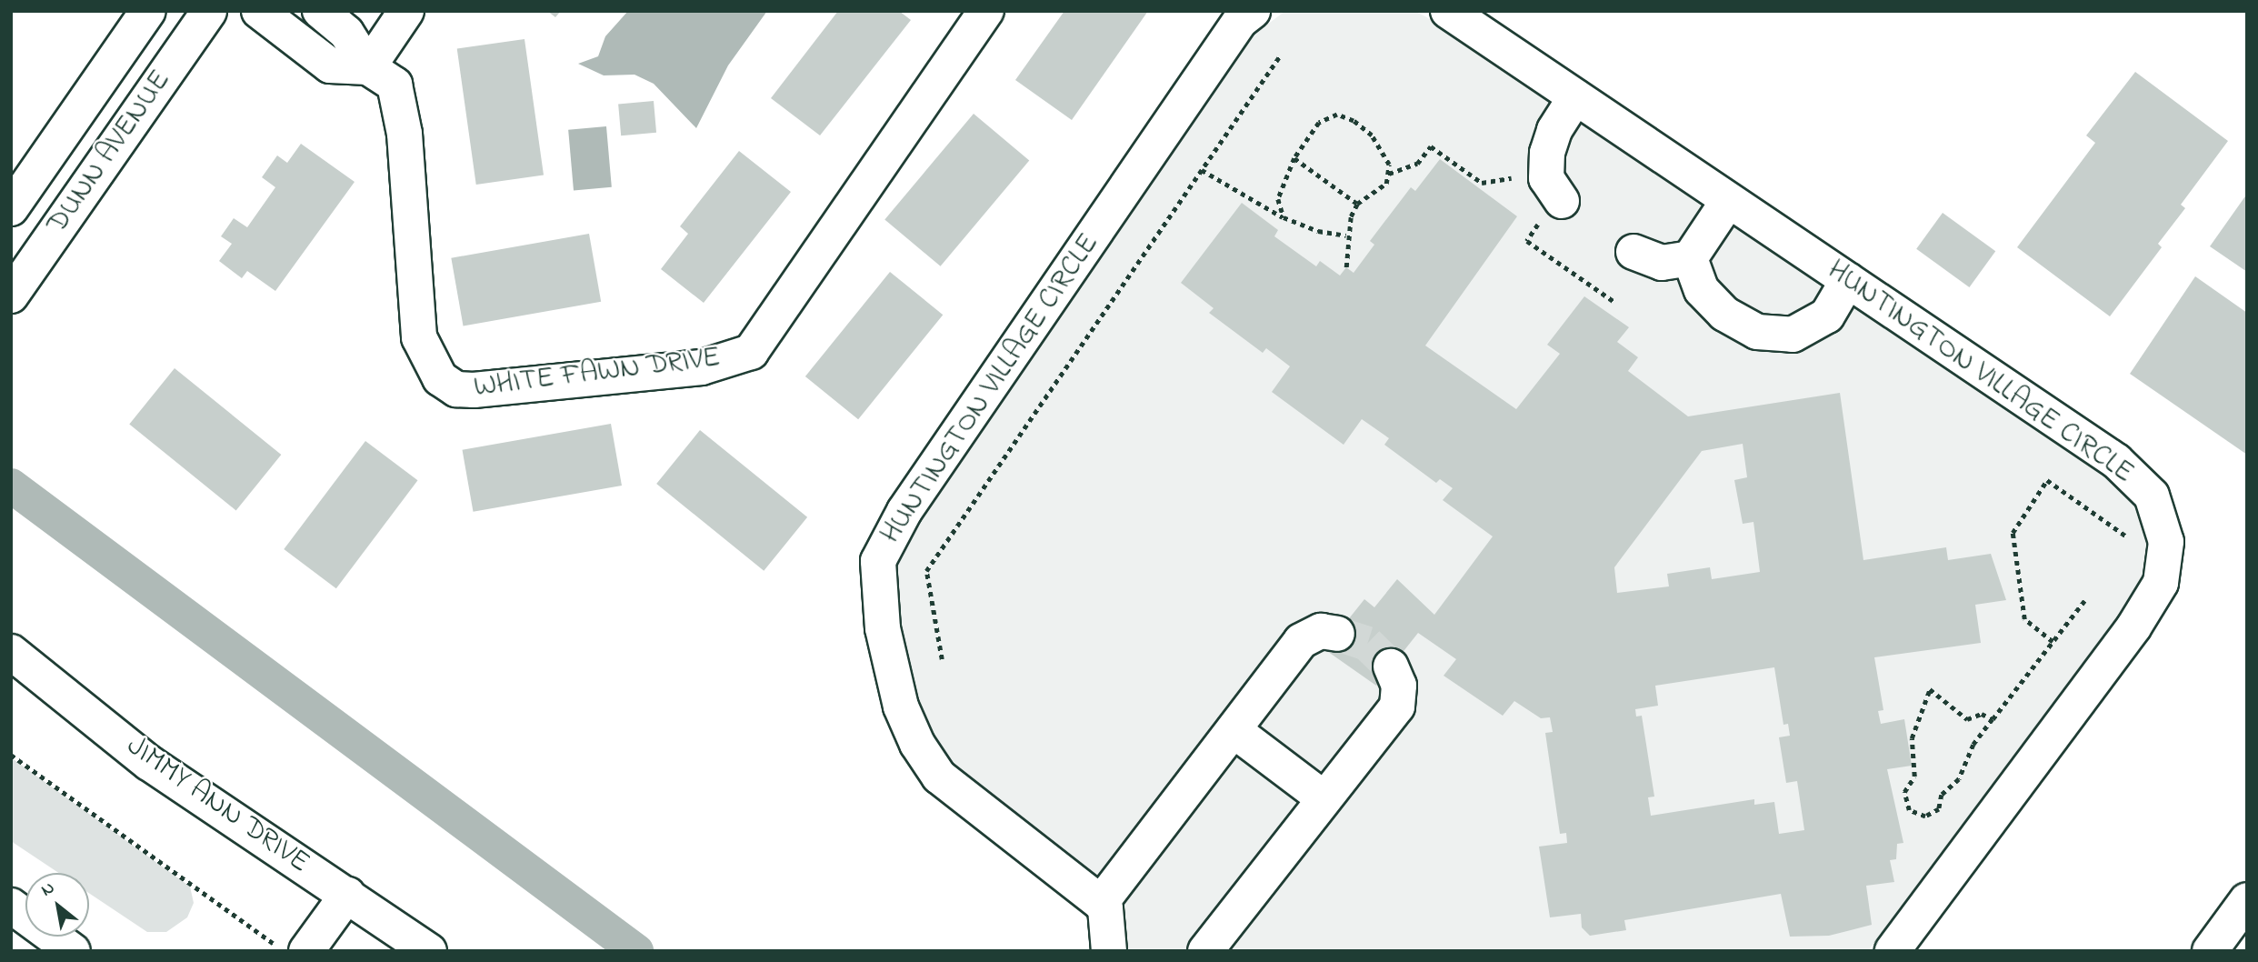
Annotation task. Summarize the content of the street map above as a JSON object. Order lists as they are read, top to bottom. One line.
{"streets":{"street":["DUNN AVENUE","HUNTINGTON VILLAGE CIRCLE","WHITE FAWN DRIVE","JIMMY ANN DRIVE"]},"north":"top left"}
